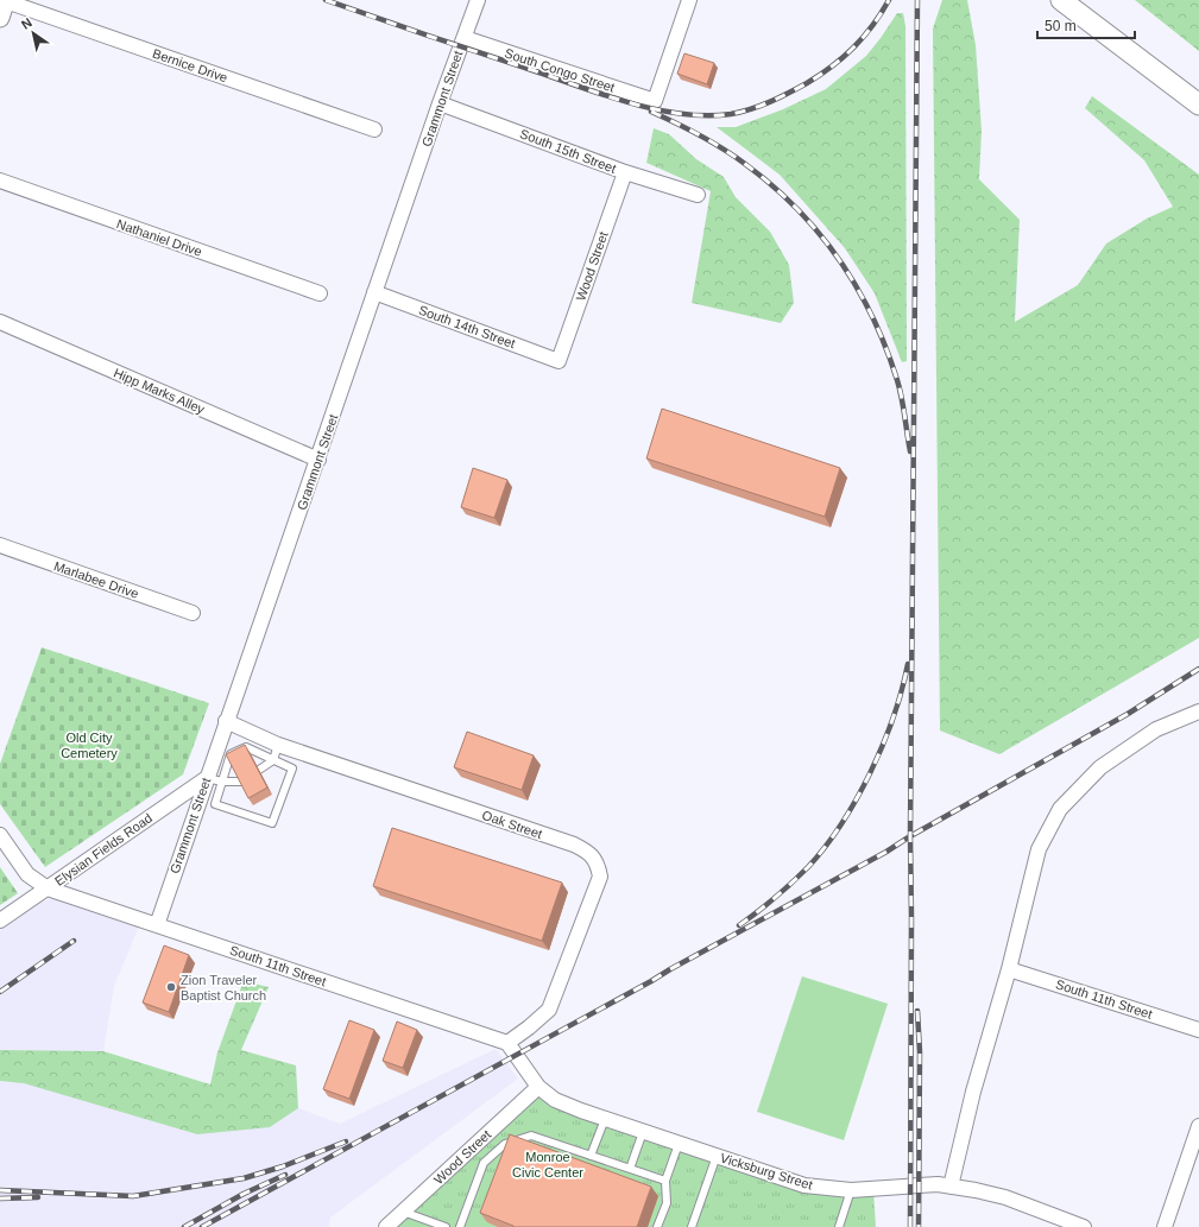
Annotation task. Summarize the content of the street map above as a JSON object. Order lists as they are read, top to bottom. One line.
{"streets":{"street":["Bernice Drive","South Congo Street","Grammont Street","South 15th Street","Nathaniel Drive","Wood Street","South 14th Street","Hipp Marks Alley","Marlabee Drive","Oak Street","Elysian Fields Road","South 11th Street","Vicksburg Street"]},"crossings":[["South Congo Street","Grammont Street"],["Grammont Street","South 15th Street"],["Grammont Street","South 14th Street"],["Grammont Street","Hipp Marks Alley"],["Grammont Street","Oak Street"],["Grammont Street","Elysian Fields Road"],["Grammont Street","South 11th Street"],["South 15th Street","Wood Street"],["Wood Street","South 14th Street"],["Wood Street","Vicksburg Street"],["Oak Street","South 11th Street"],["Oak Street","Vicksburg Street"],["Elysian Fields Road","South 11th Street"],["South 11th Street","Vicksburg Street"]],"parks":["Old City Cemetery","Monroe Civic Center"],"places":["Zion Traveler Baptist Church"],"scale_bar":"50 m","north":"top left"}
